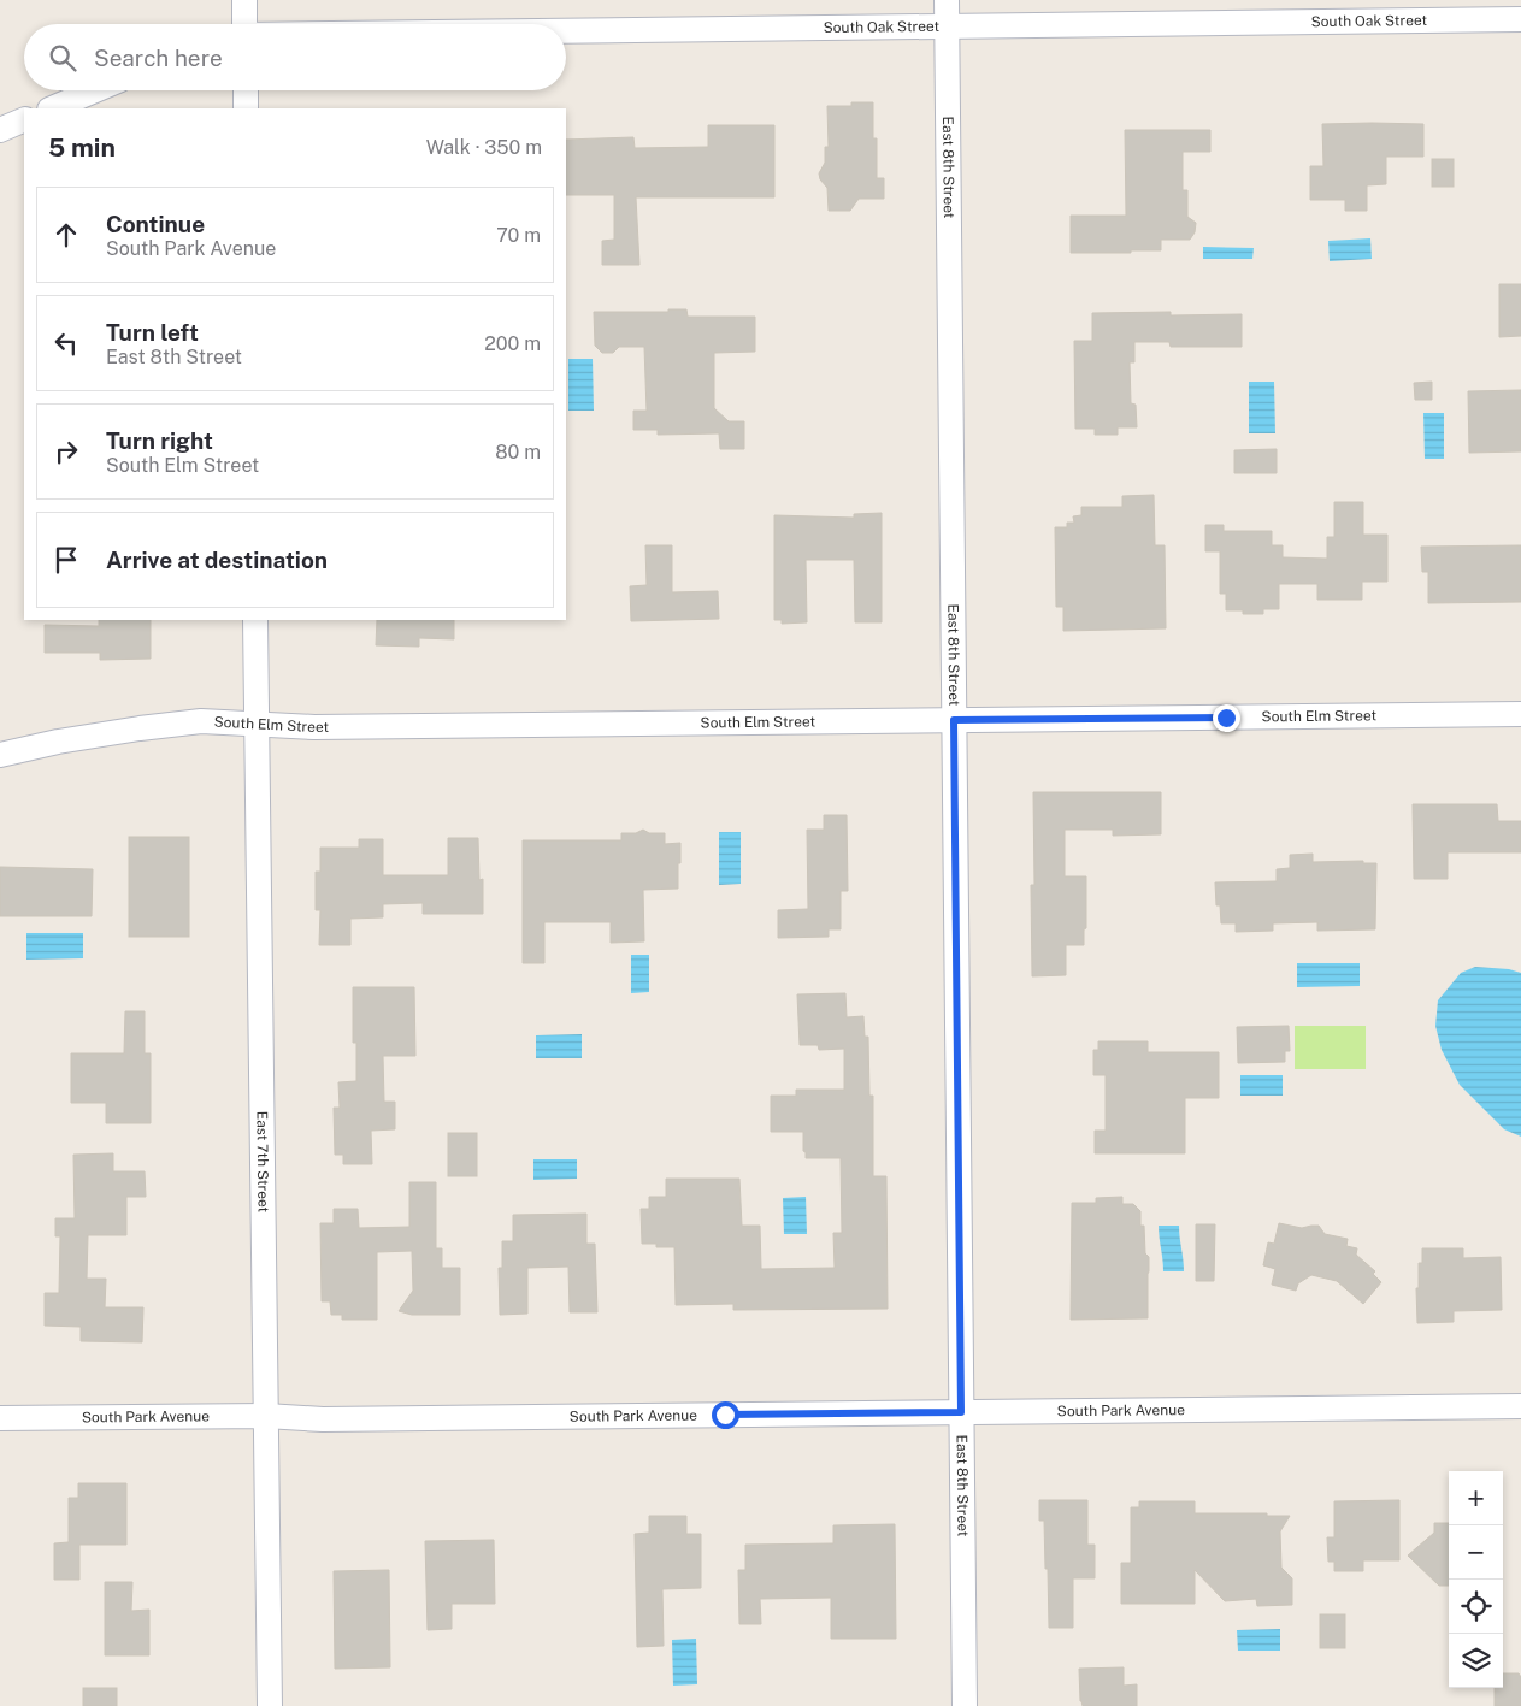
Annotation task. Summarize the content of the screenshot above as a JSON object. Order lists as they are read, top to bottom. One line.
{"streets":{"street":["South Oak Street","East 8th Street","South Elm Street","East 7th Street","South Park Avenue"]},"crossings":[["South Oak Street","East 8th Street"],["East 8th Street","South Elm Street"],["East 8th Street","South Park Avenue"],["South Elm Street","East 7th Street"],["East 7th Street","South Park Avenue"]],"page":{"search":"Search here","heading":["5 min","Walk · 350 m"],"list":[["Continue","South Park Avenue","70 m"],["Turn left","East 8th Street","200 m"],["Turn right","South Elm Street","80 m"],"Arrive at destination"],"map_buttons":["+","−"]}}
